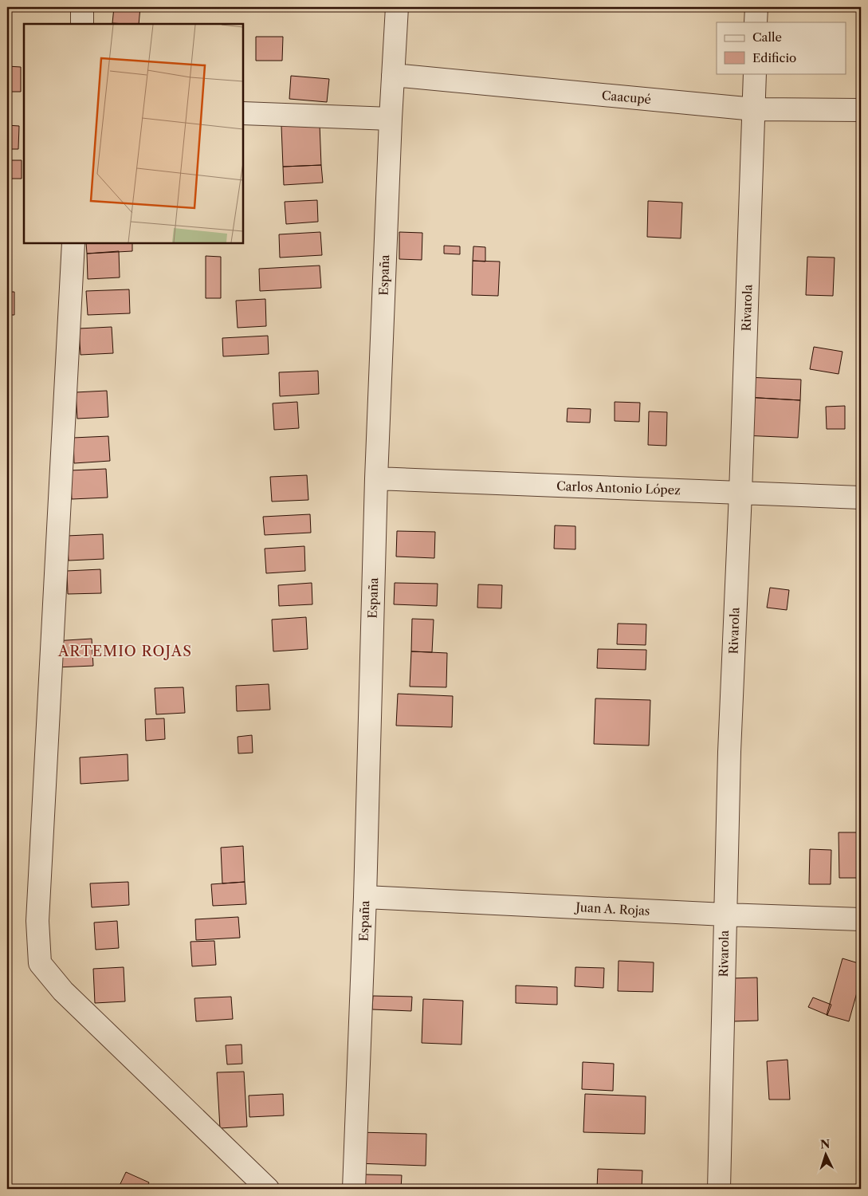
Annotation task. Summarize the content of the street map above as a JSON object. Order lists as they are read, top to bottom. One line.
{"streets":{"street":["Caacupé","España","Rivarola","Carlos Antonio López","Juan A. Rojas"]},"crossings":[["Caacupé","España"],["Caacupé","Rivarola"],["España","Carlos Antonio López"],["España","Juan A. Rojas"],["Rivarola","Carlos Antonio López"],["Rivarola","Juan A. Rojas"]],"districts":["ARTEMIO ROJAS"],"legend":["Calle","Edificio"],"north":"top"}
